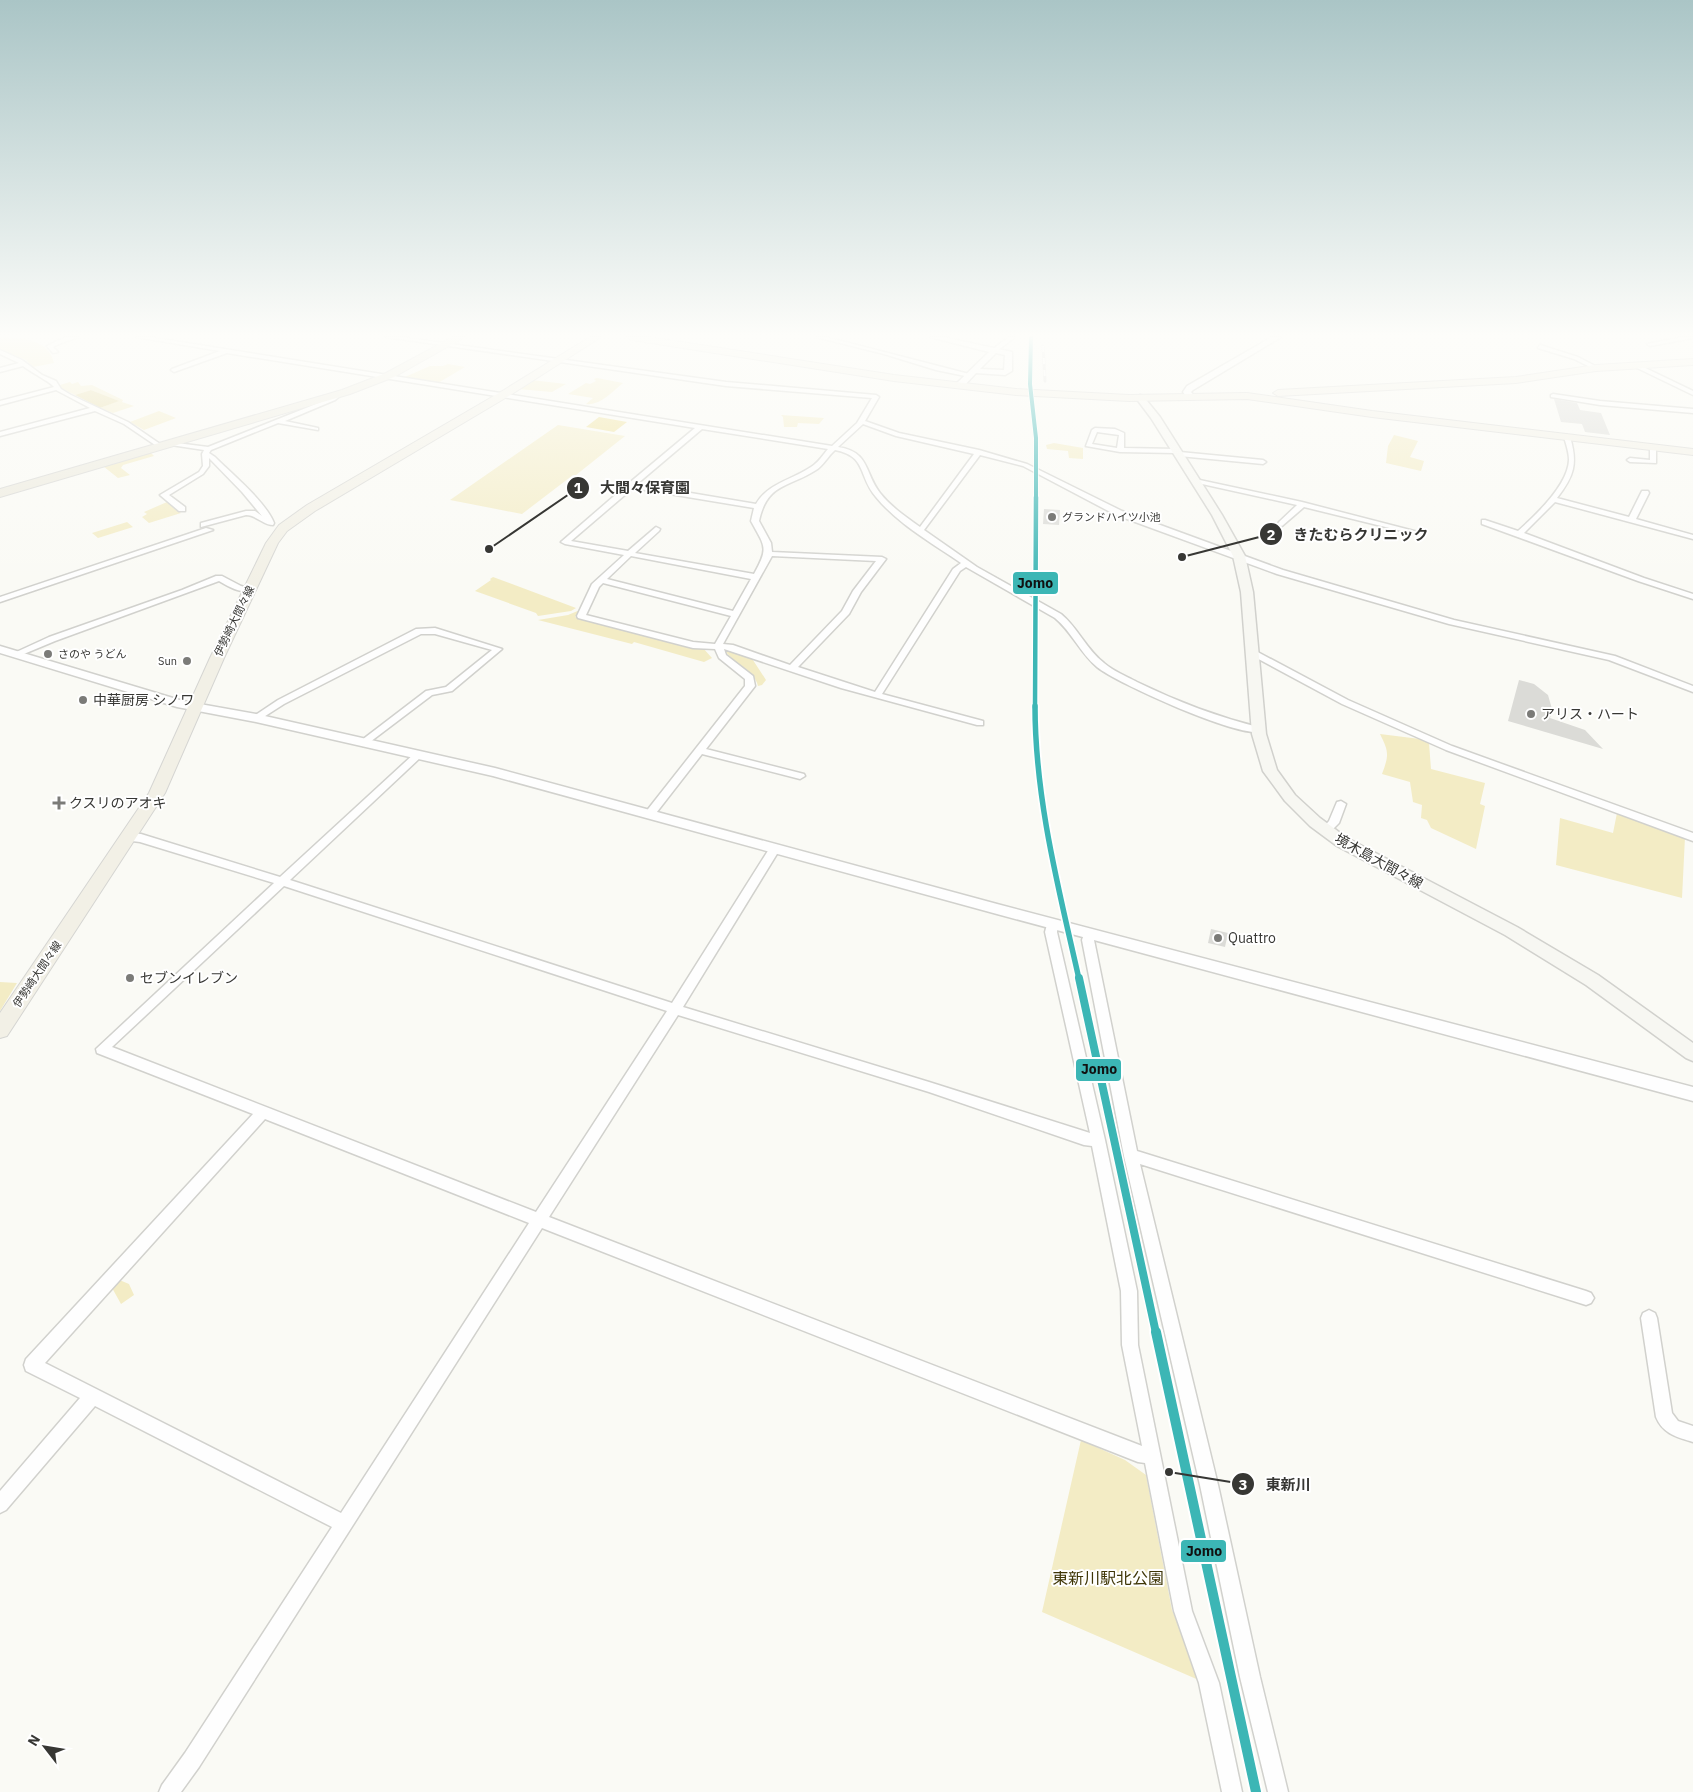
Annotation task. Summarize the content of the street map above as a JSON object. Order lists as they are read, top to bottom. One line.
{"streets":{"main road":["伊勢崎大間々線","境木島大間々線"]},"parks":["東新川駅北公園"],"places":{"other":["グランドハイツ小池","大間々保育園","きたむらクリニック","さのや うどん","Sun","中華厨房 シノワ","アリス・ハート","Quattro","セブンイレブン","東新川"],"health":["クスリのアオキ"]},"lines":["transit line Jomo"],"north":"top left"}
